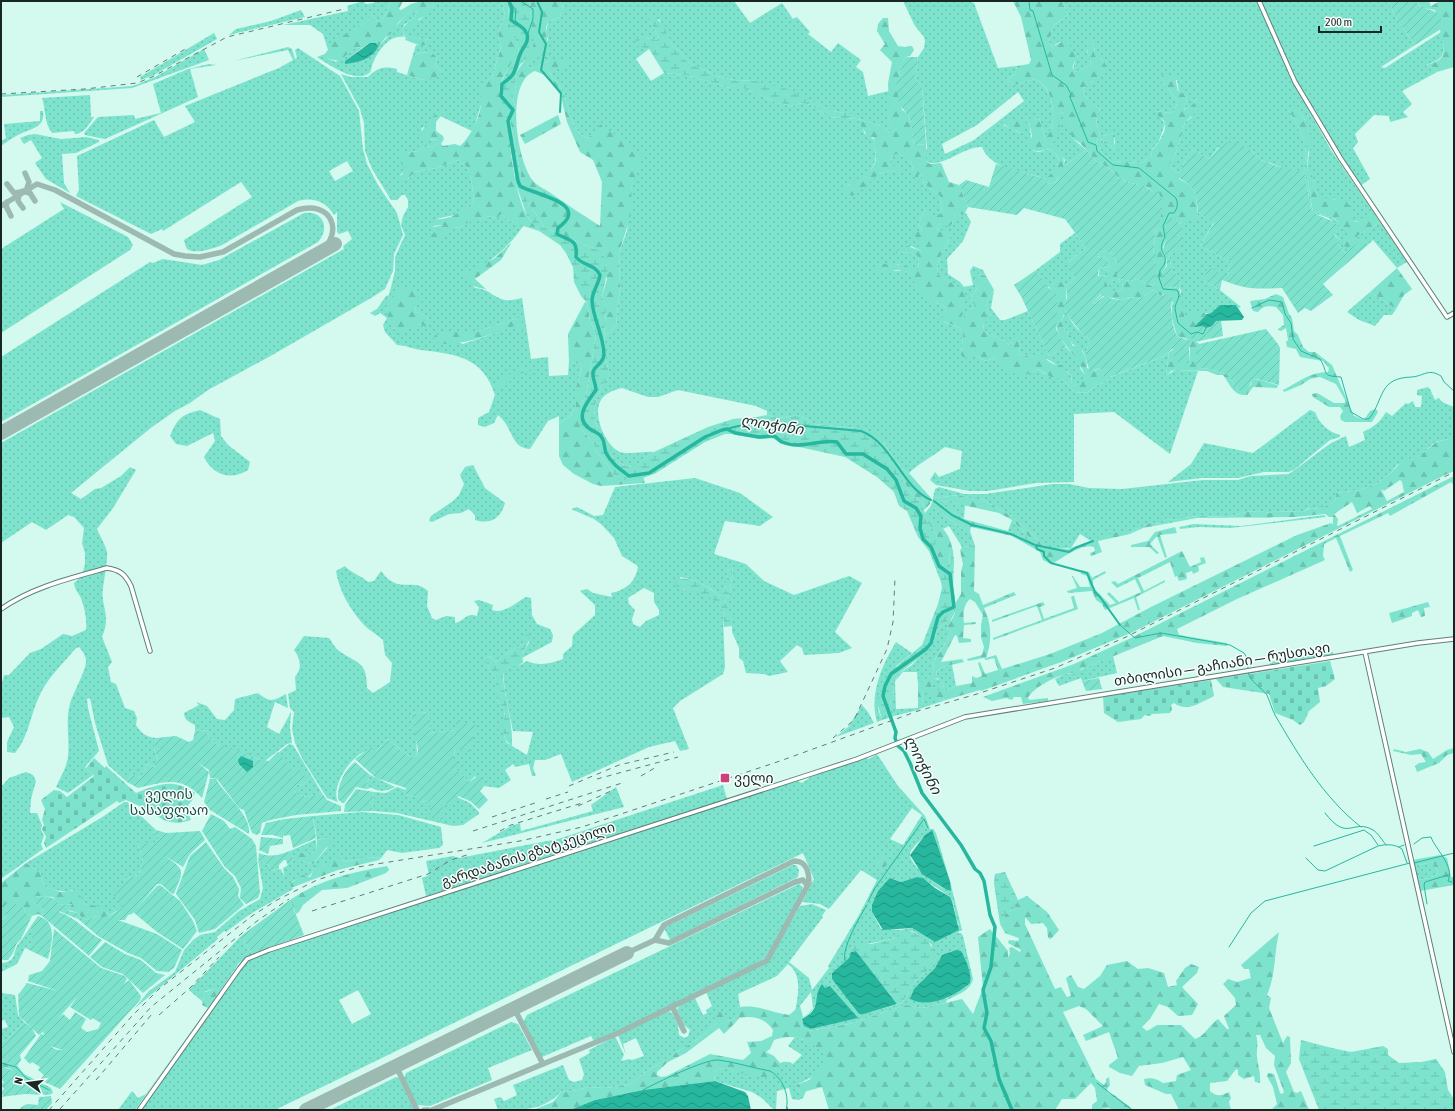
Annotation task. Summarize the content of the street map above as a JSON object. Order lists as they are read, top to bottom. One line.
{"streets":{"main road":["თბილისი — გაჩიანი — რუსთავი","გარდაბანის გზატკეცილი"]},"crossings":[["თბილისი — გაჩიანი — რუსთავი","გარდაბანის გზატკეცილი"]],"water":["ლოჭინი"],"parks":["ველის სასაფლაო"],"places":{"transit":["ველი"]},"scale_bar":"200 m","north":"left"}
